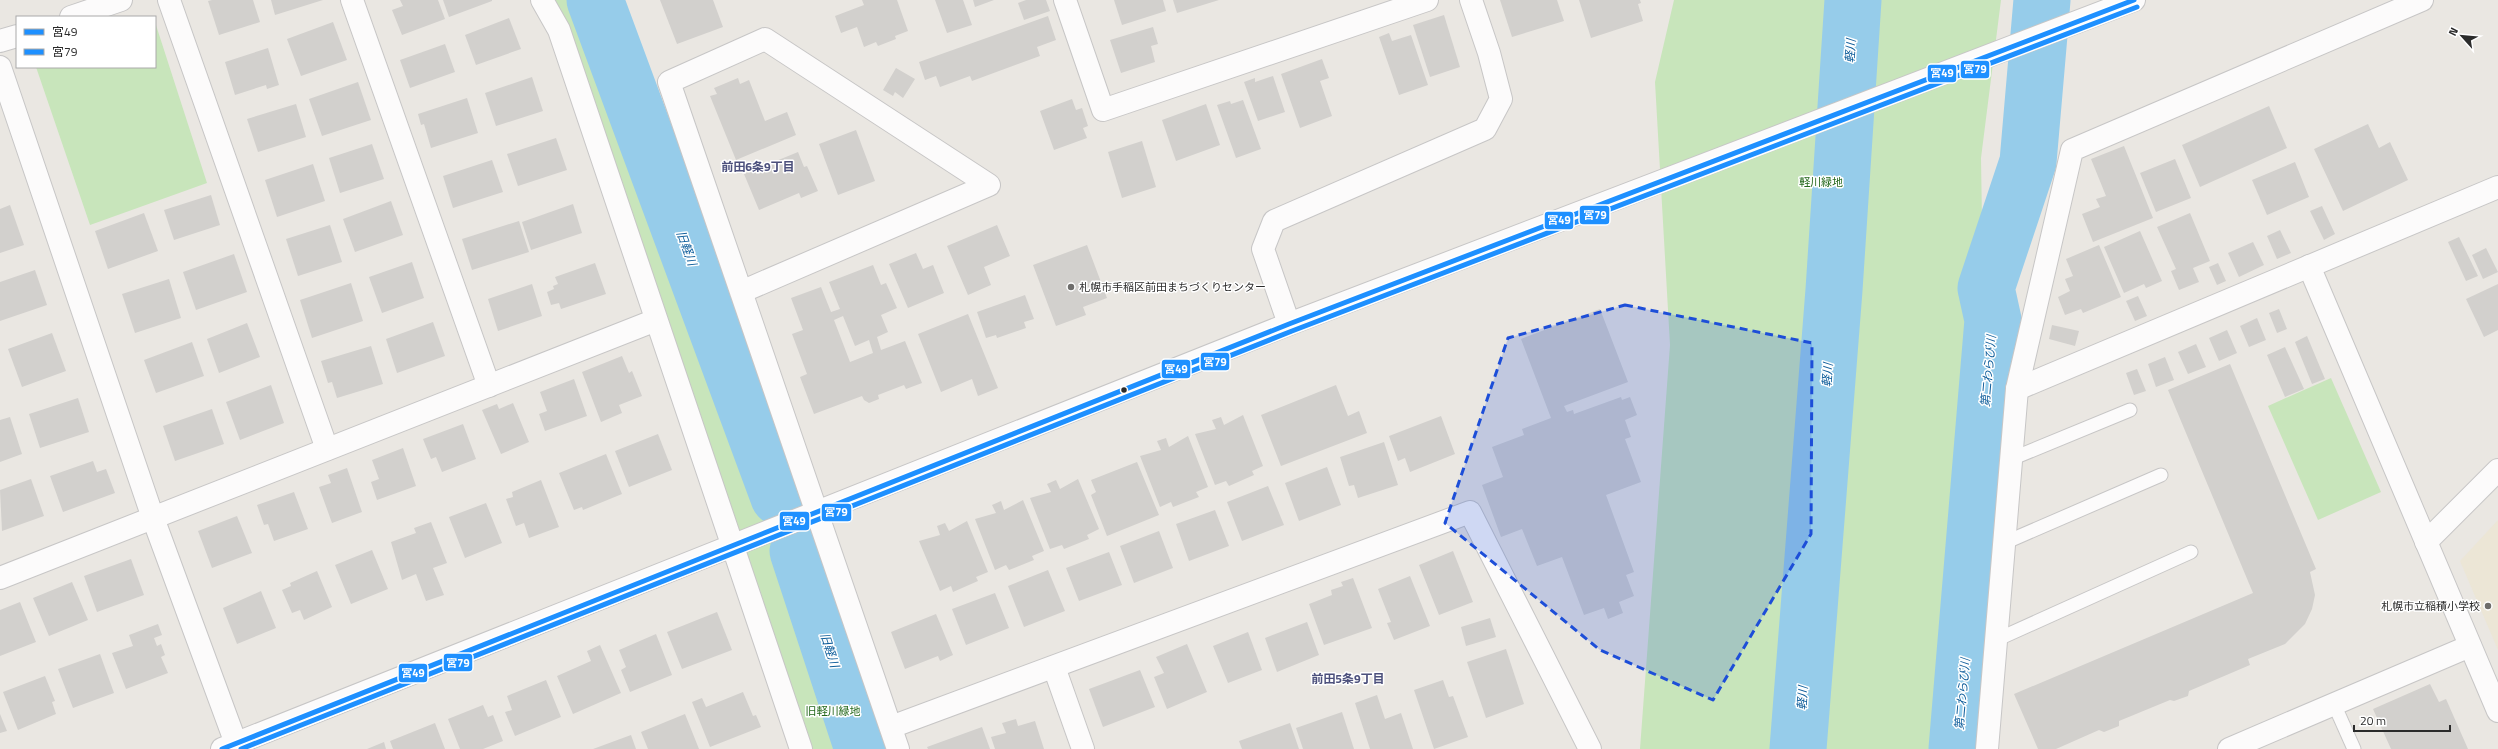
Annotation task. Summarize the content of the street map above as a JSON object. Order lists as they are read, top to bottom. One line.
{"districts":["前田6条9丁目","前田5条9丁目"],"water":["軽川","旧軽川","第二わらび川"],"parks":["軽川緑地","旧軽川緑地"],"places":["札幌市手稲区前田まちづくりセンター","札幌市立稲積小学校"],"lines":["transit line 宮49","transit line 宮79"],"legend":["宮49","宮79"],"scale_bar":"20 m","north":"top left"}
